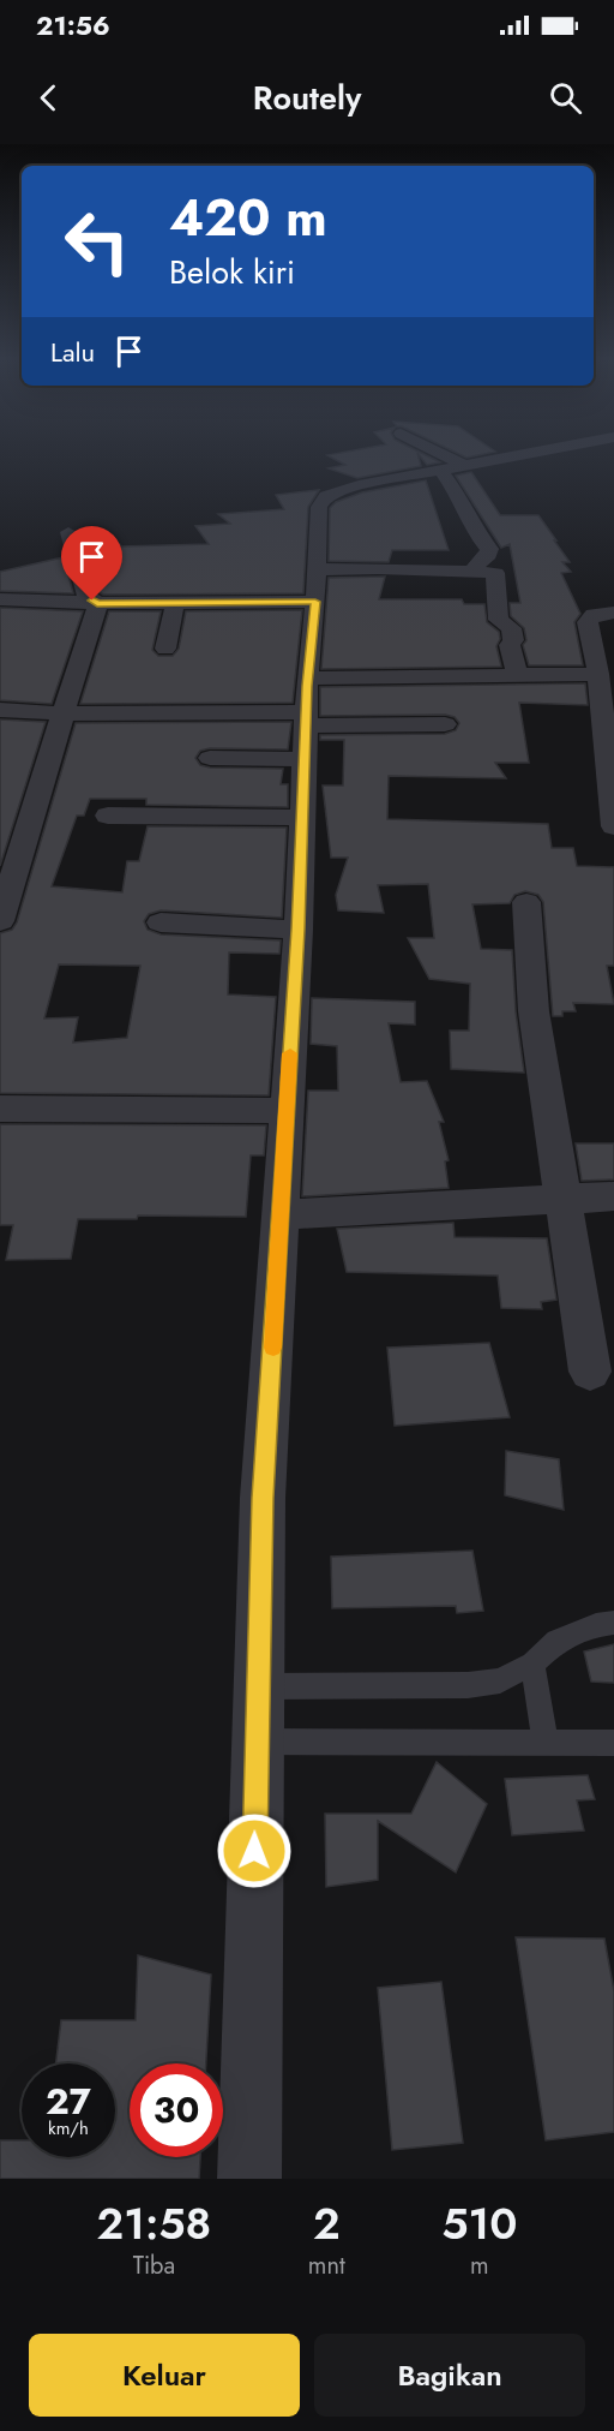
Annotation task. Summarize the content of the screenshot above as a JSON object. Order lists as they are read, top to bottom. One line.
{"page":{"status":"21:56","header":"Routely","turn":["420 m","Belok kiri"],"then":"Lalu","speed":"27 km/h","limit":"30","eta":["21:58","Tiba","2","mnt","510","m"],"buttons":["Keluar","Bagikan"]}}
